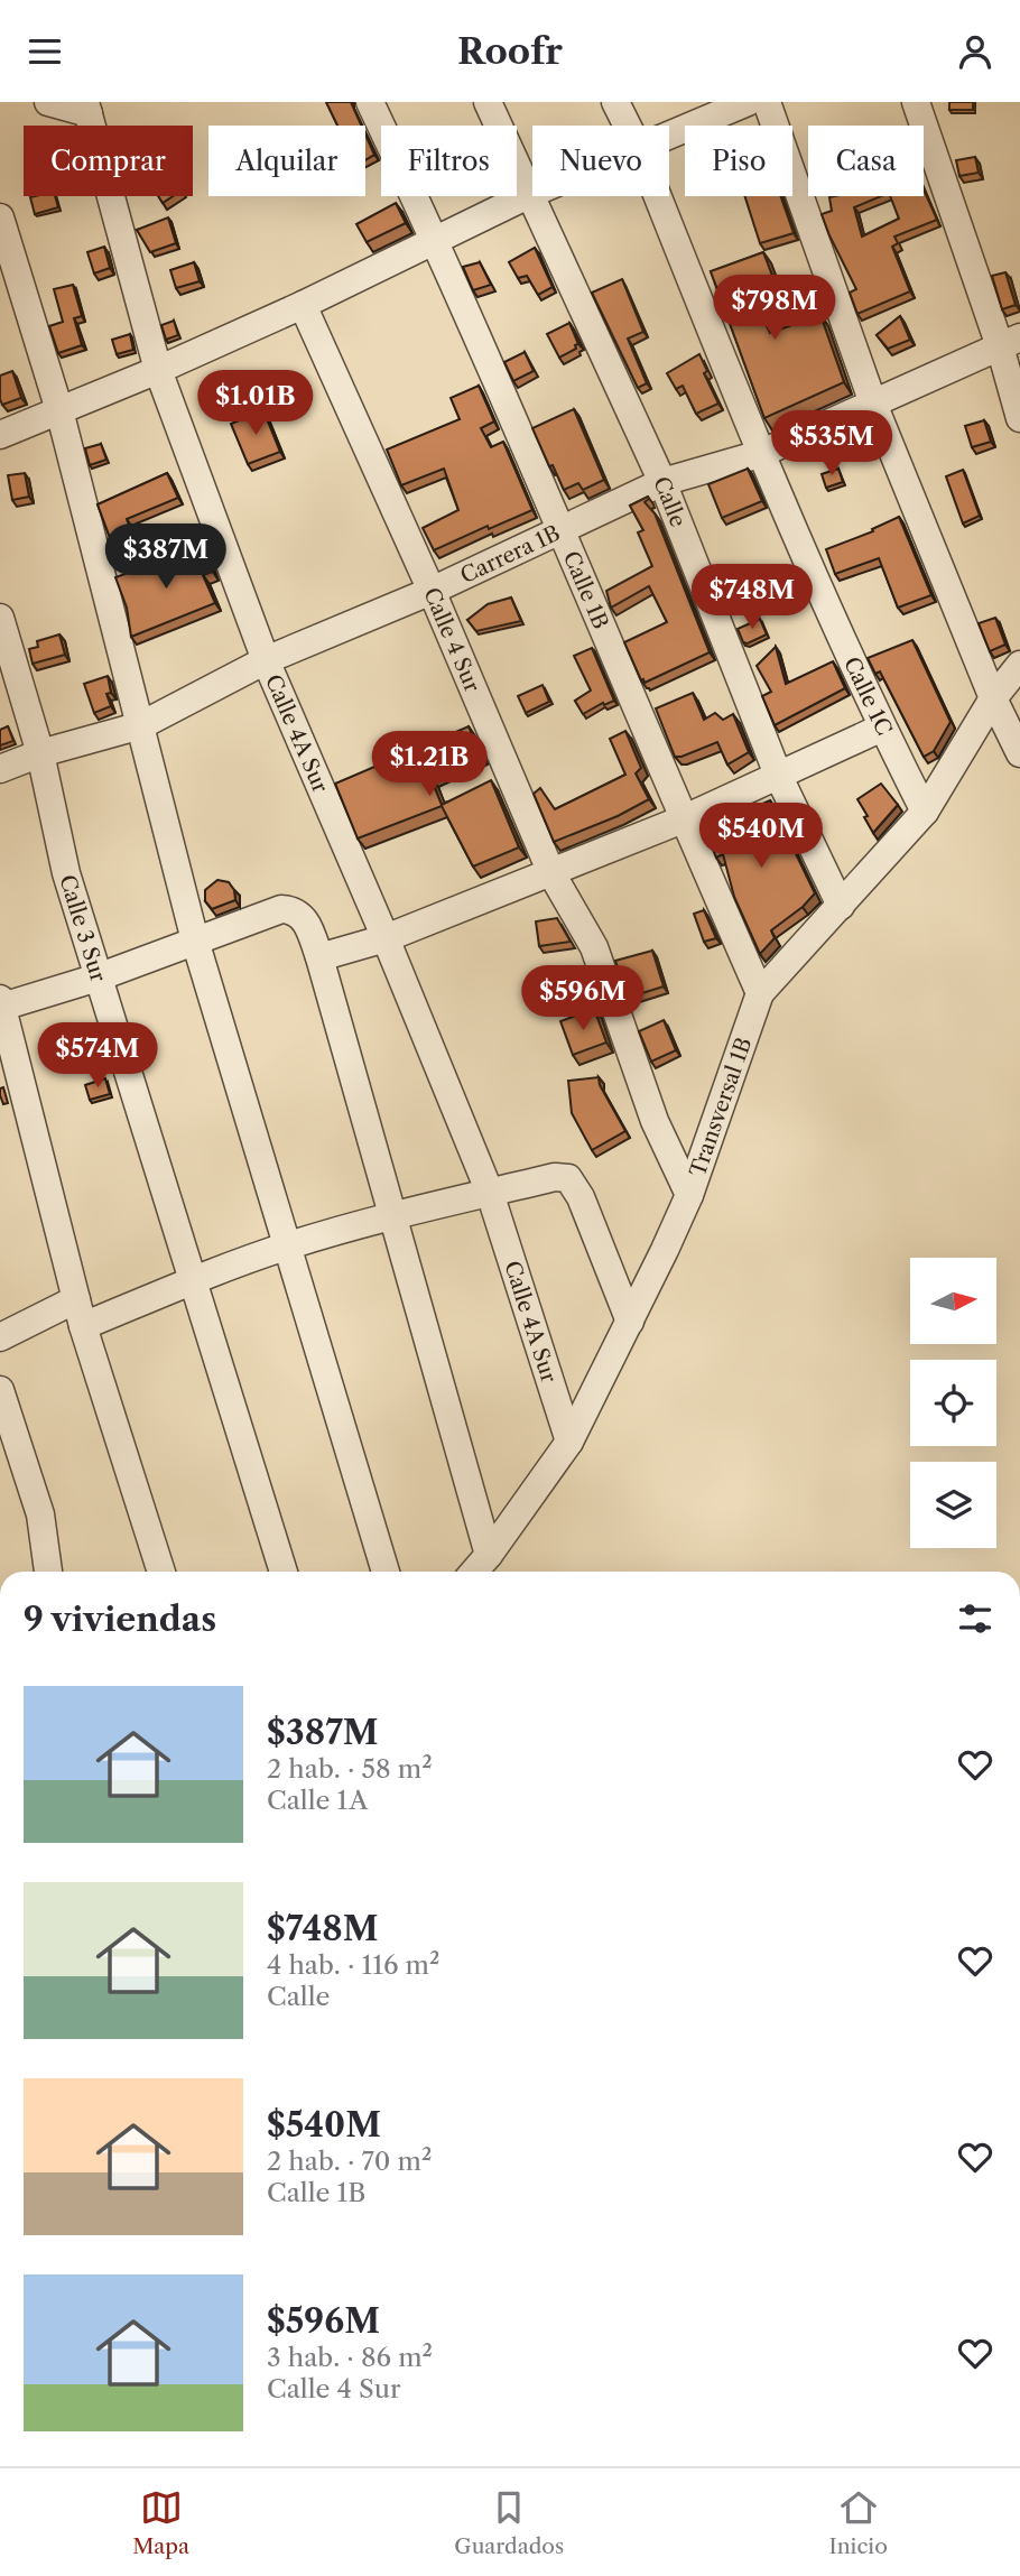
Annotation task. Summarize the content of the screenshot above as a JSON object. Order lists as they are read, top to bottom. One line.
{"streets":{"street":["Calle","Carrera 1B","Calle 1B","Calle 4 Sur","Calle 1C","Calle 4A Sur","Calle 3 Sur","Transversal 1B"]},"crossings":[["Calle","Carrera 1B"],["Calle","Transversal 1B"],["Carrera 1B","Calle 1B"],["Carrera 1B","Calle 4 Sur"],["Carrera 1B","Calle 1C"],["Carrera 1B","Calle 4A Sur"],["Carrera 1B","Calle 3 Sur"],["Calle 1B","Transversal 1B"],["Calle 4 Sur","Transversal 1B"],["Calle 1C","Transversal 1B"],["Calle 4A Sur","Transversal 1B"]],"north":"right","page":{"header":"Roofr","chip":["Comprar","Alquilar","Filtros","Nuevo","Piso","Casa"],"price":["$798M","$1.01B","$535M","$387M","$748M","$1.21B","$540M","$596M","$574M"],"heading":"9 viviendas","list":[{"name":"$387M","note":"2 hab. · 58 m² · Calle 1A"},{"name":"$748M","note":"4 hab. · 116 m² · Calle"},{"name":"$540M","note":"2 hab. · 70 m² · Calle 1B"},{"name":"$596M","note":"3 hab. · 86 m² · Calle 4 Sur"}],"tabs":["Mapa","Guardados","Inicio"]}}
